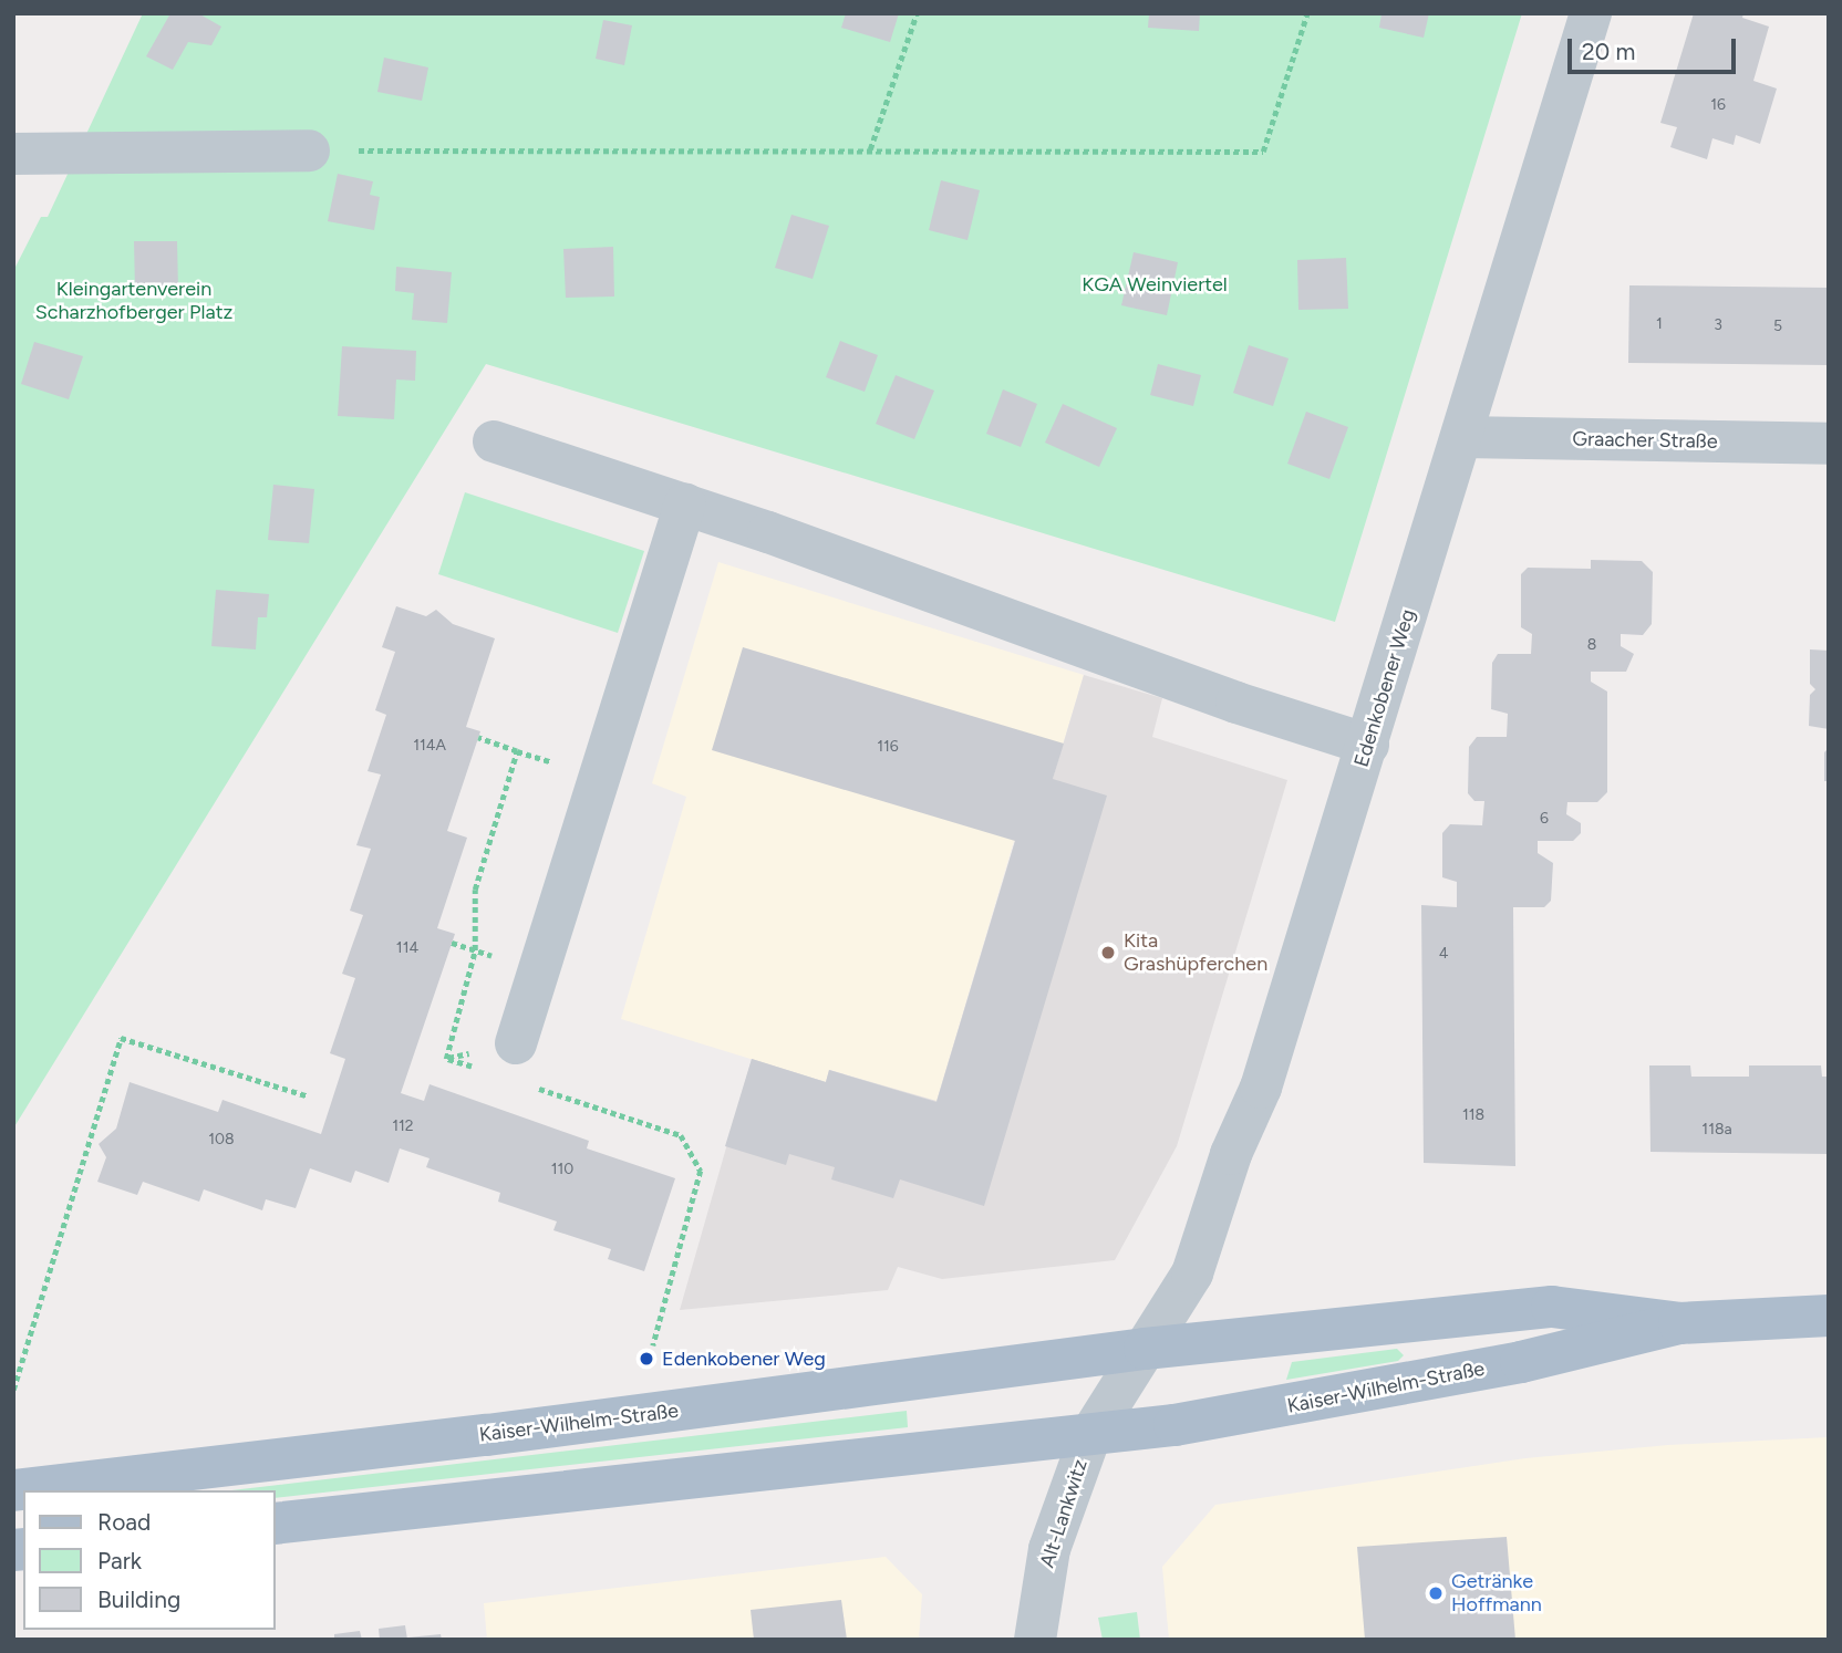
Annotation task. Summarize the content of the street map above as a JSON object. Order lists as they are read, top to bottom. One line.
{"streets":{"main road":["Kaiser-Wilhelm-Straße"],"street":["Graacher Straße","Edenkobener Weg","Alt-Lankwitz"]},"crossings":[["Graacher Straße","Edenkobener Weg"],["Edenkobener Weg","Kaiser-Wilhelm-Straße"],["Kaiser-Wilhelm-Straße","Alt-Lankwitz"]],"parks":["KGA Weinviertel","Kleingartenverein Scharzhofberger Platz"],"places":["Kita Grashüpferchen","Edenkobener Weg","Getränke Hoffmann"],"house_numbers":["16","1","3","5","8","114A","116","6","114","4","118","112","118a","108","110"],"legend":["Road","Park","Building"],"scale_bar":"20 m"}
